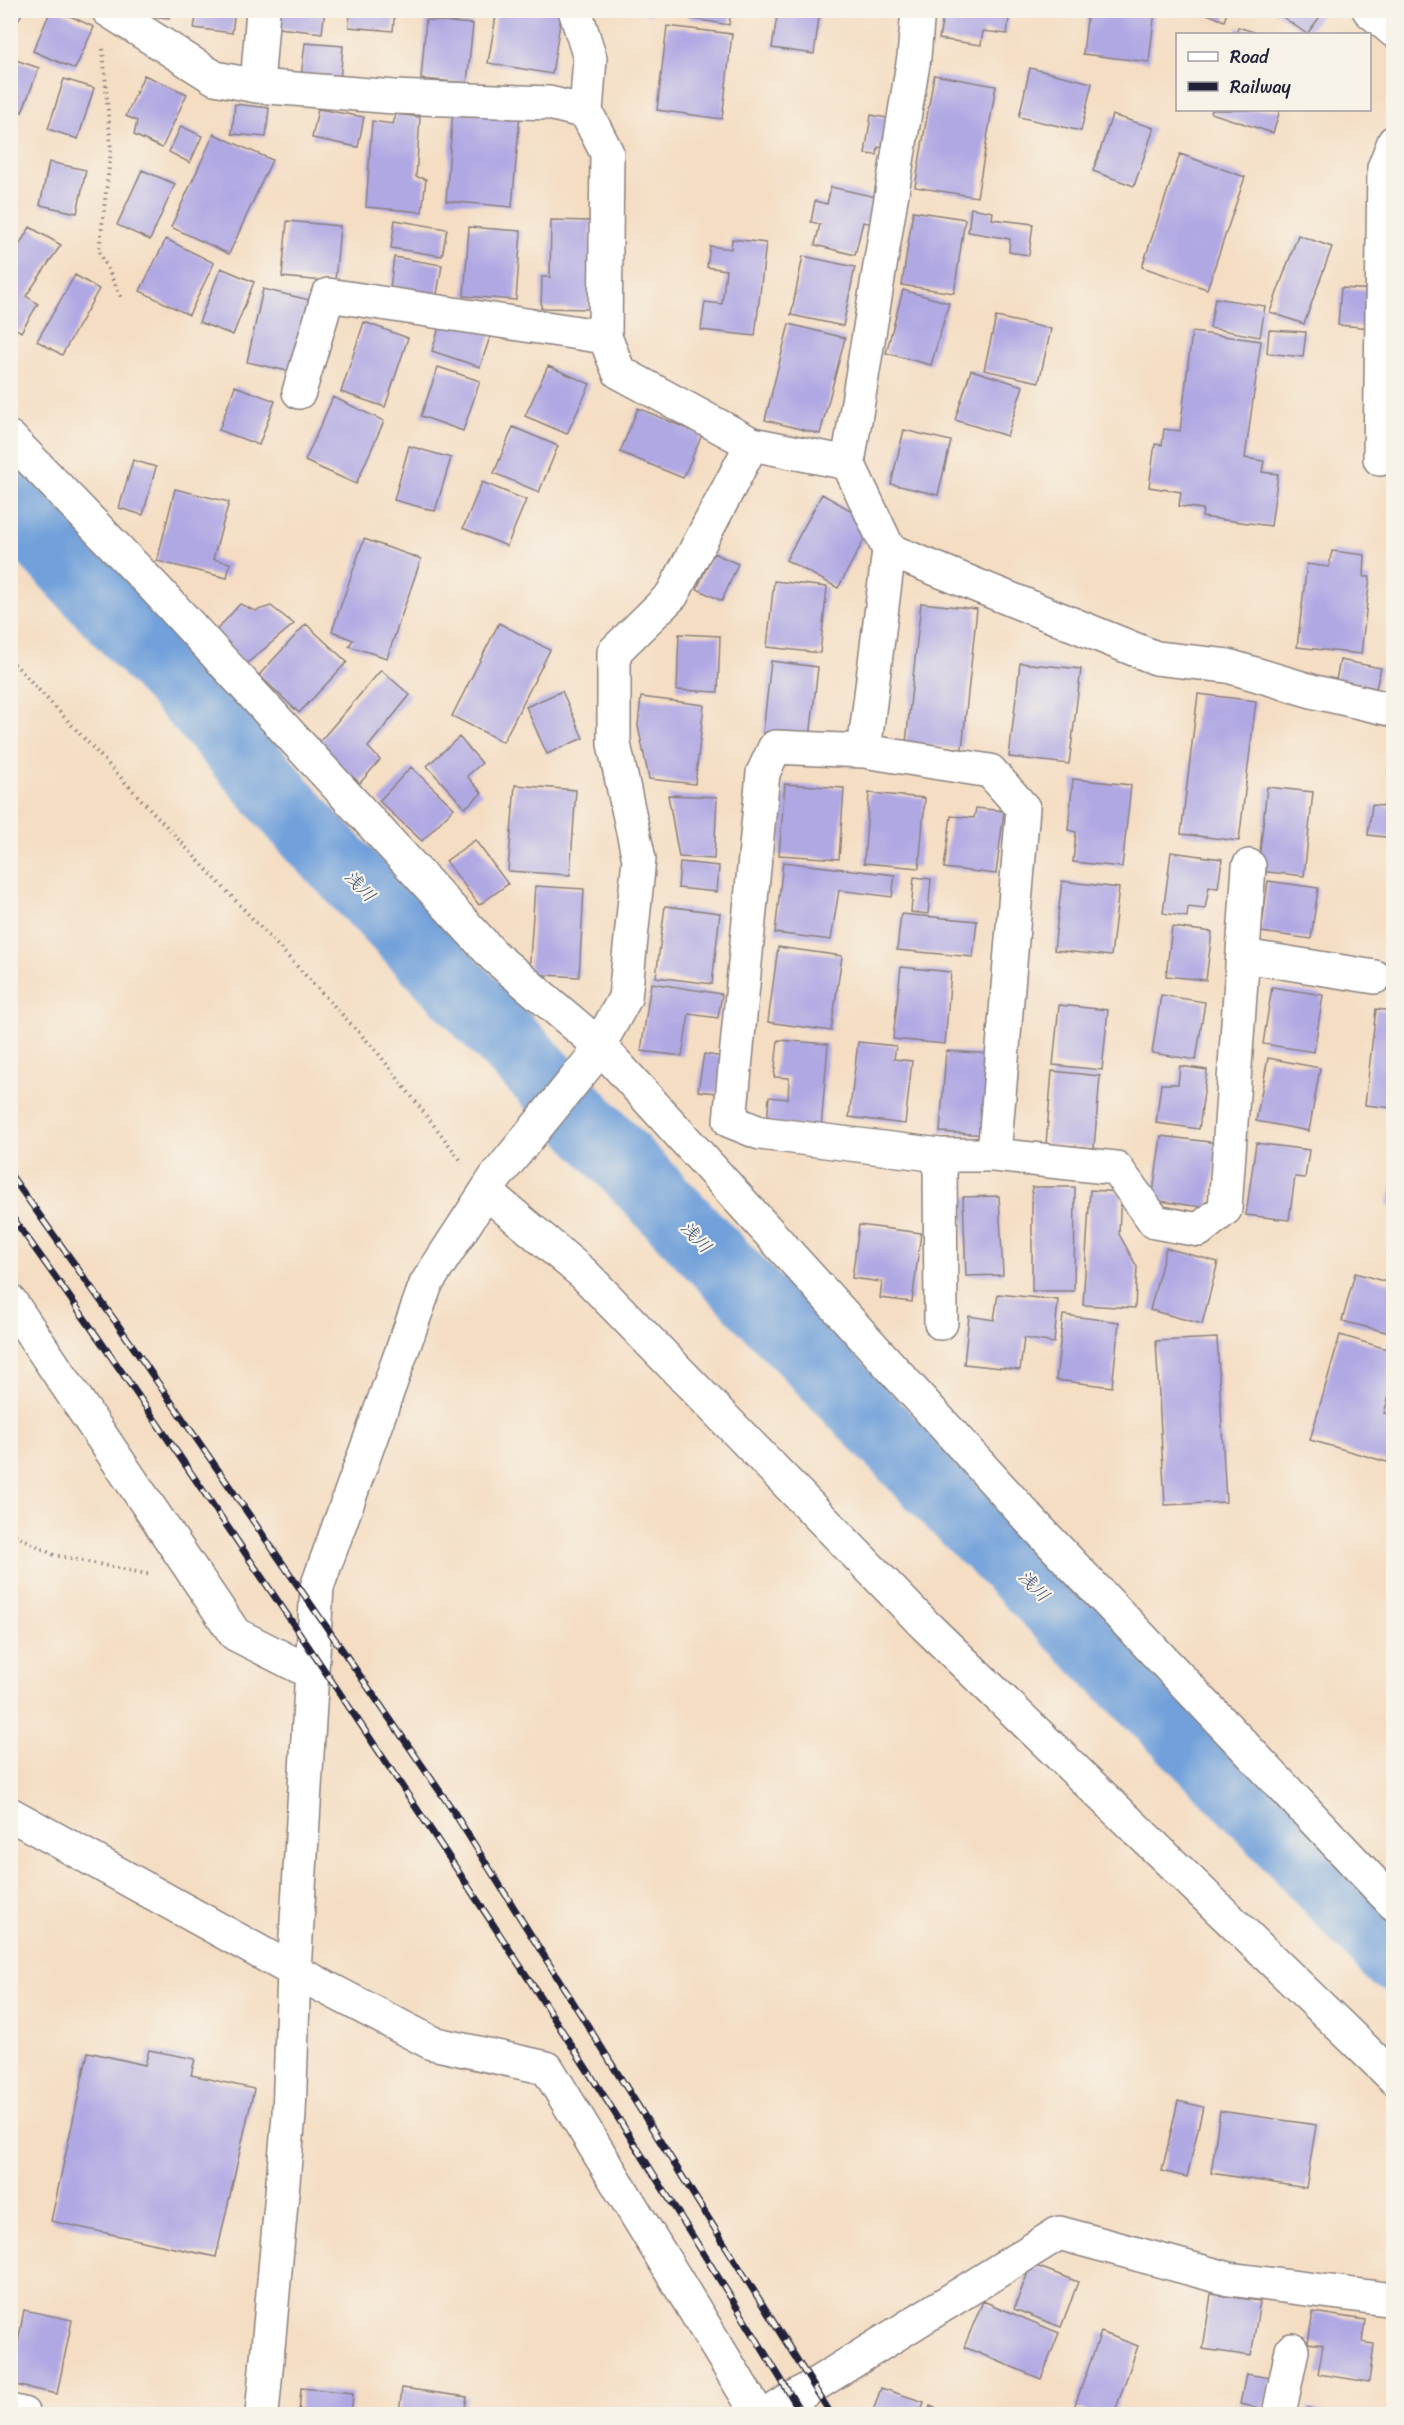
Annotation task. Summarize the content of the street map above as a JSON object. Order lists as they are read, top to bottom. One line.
{"water":["浅川"],"legend":["Road","Railway"]}
